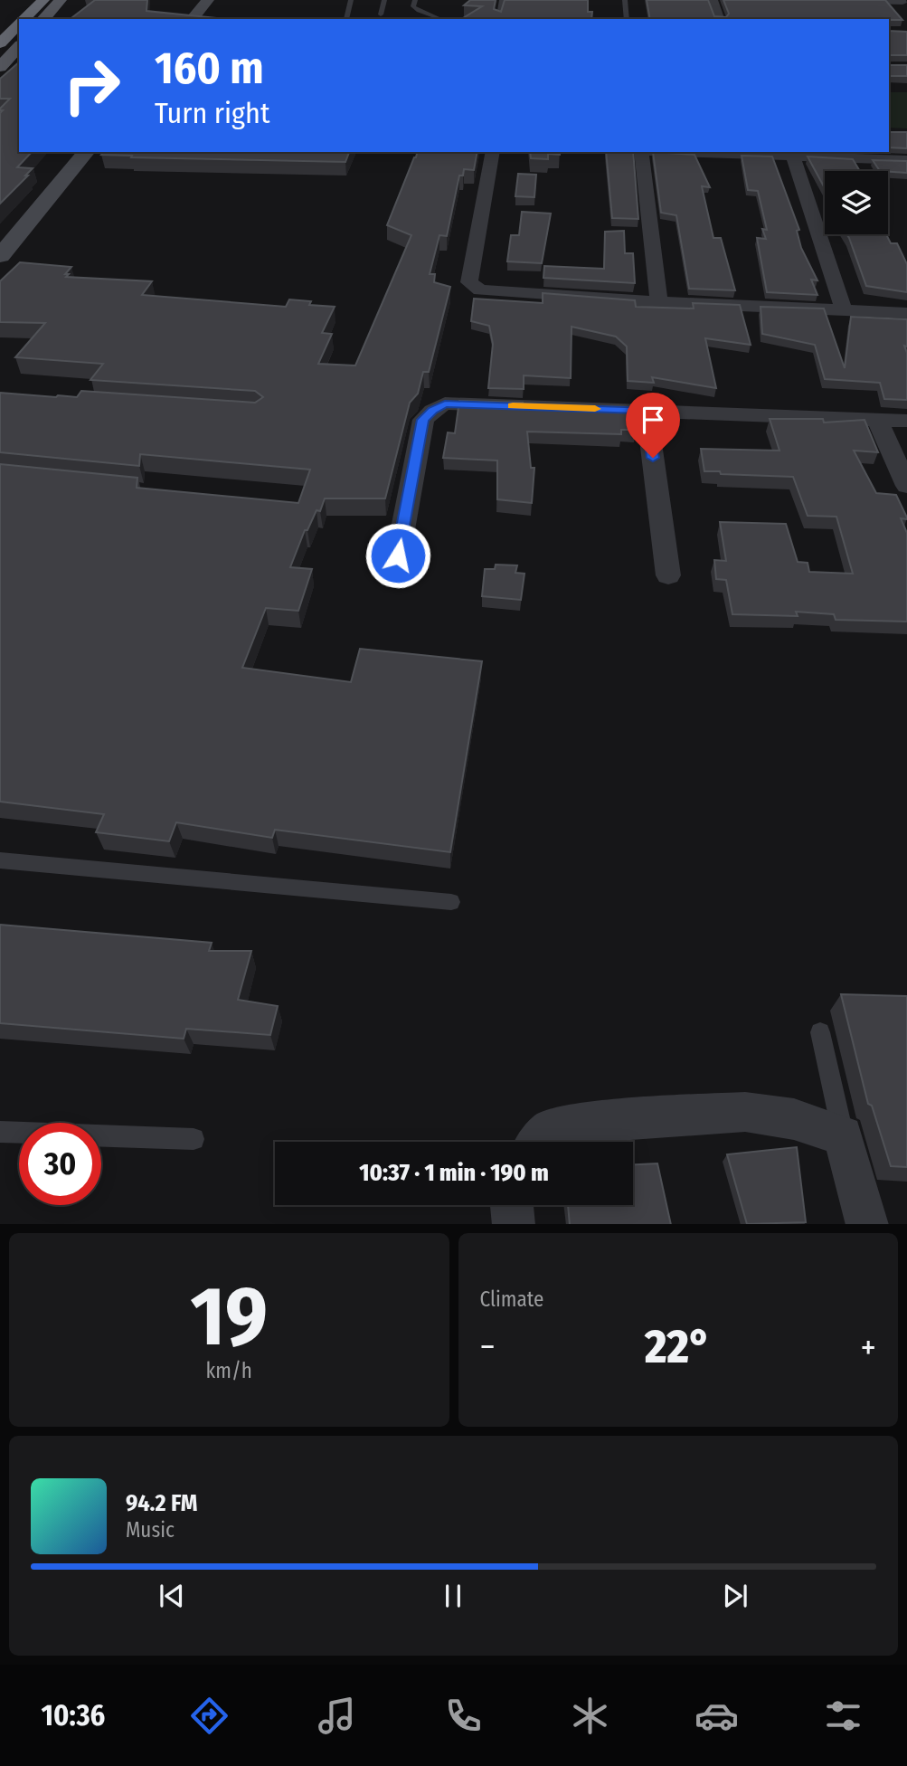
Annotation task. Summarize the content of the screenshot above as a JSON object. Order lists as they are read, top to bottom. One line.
{"page":{"turn":["160 m","Turn right"],"limit":"30","trip":"10:37 · 1 min · 190 m","tile":[["19","km/h"],"Climate"],"heat":["−","22°","+"],"song":["94.2 FM","Music"],"tabs":"10:36"}}
